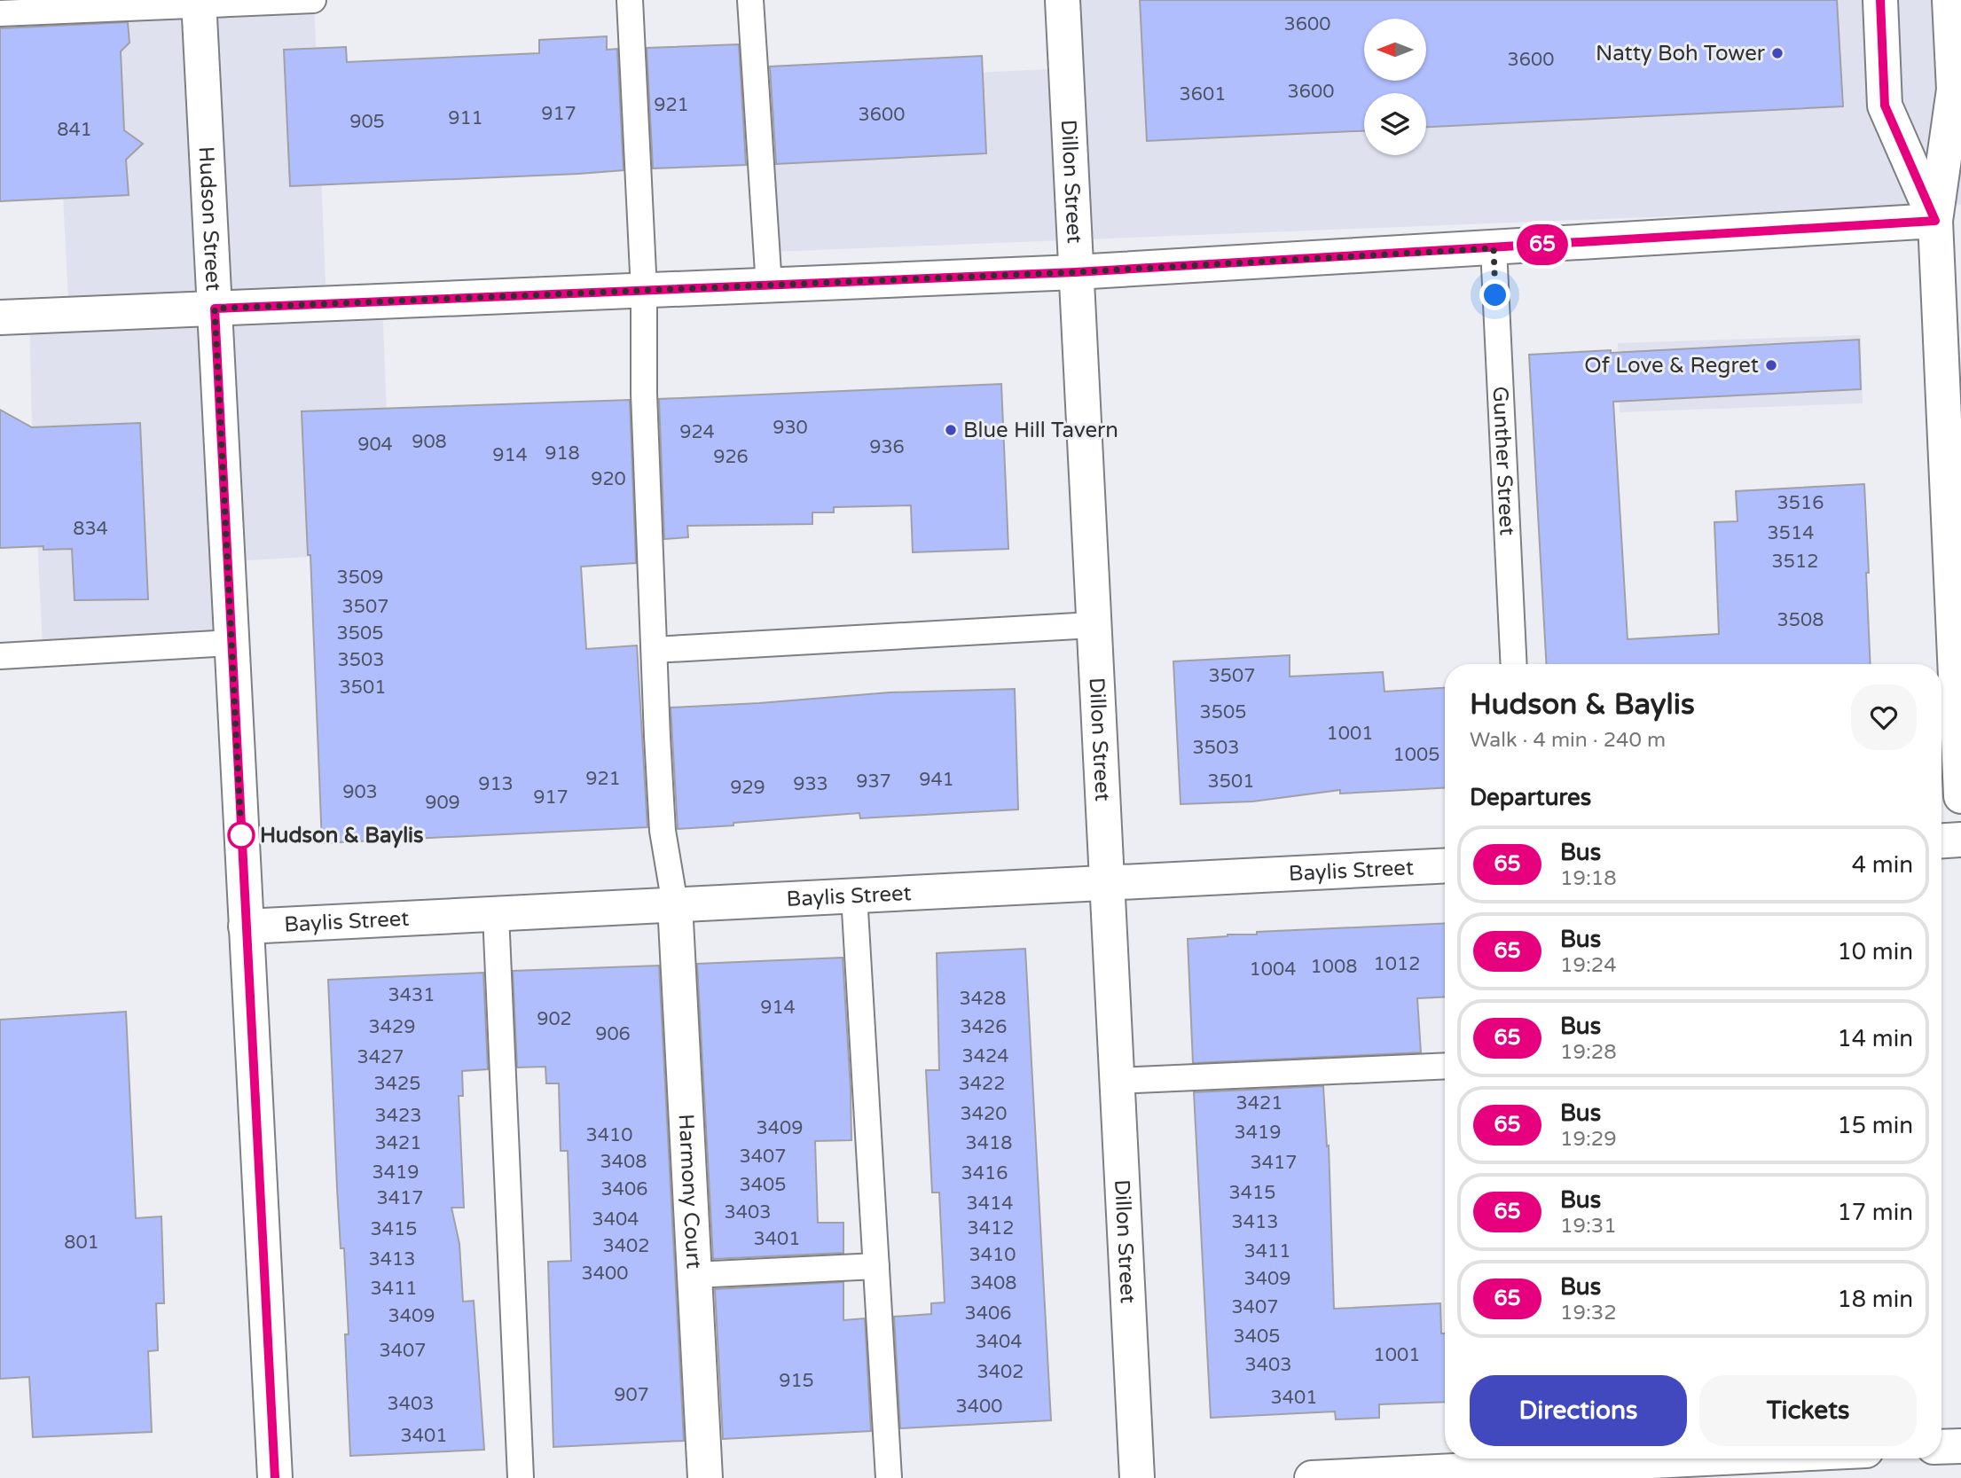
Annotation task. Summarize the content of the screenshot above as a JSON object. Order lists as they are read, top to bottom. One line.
{"streets":{"street":["Dillon Street","Hudson Street","Baylis Street","Harmony Court"],"lane":["Gunther Street"]},"crossings":[["Dillon Street","Baylis Street"],["Hudson Street","Baylis Street"],["Baylis Street","Harmony Court"]],"places":["Natty Boh Tower","Of Love & Regret","Blue Hill Tavern","Hudson & Baylis"],"lines":["bus line 65"],"house_numbers":["3600","3600","3600","3601","921","917","3600","911","905","841","930","924","908","904","936","918","914","926","920","3516","834","3514","3512","3509","3507","3508","3505","3503","3507","3501","3505","1001","3503","1005","921","941","937","3501","913","933","929","903","917","909","1012","1008","1004","3431","3428","914","902","3429","3426","906","3424","3427","3425","3422","3421","3420","3423","3409","3419","3410","3421","3418","3407","3408","3417","3419","3416","3405","3406","3415","3417","3414","3403","3404","3413","3412","3415","3401","801","3402","3411","3410","3413","3400","3409","3408","3411","3407","3406","3409","3405","3404","3407","1001","3403","3402","915","907","3401","3403","3400","3401"],"north":"left","page":{"on_map":"65","heading":[["Hudson & Baylis","Walk · 4 min · 240 m"],"Departures"],"list":[{"mark":"65","name":"Bus","note":"19:18","value":"4 min"},{"mark":"65","name":"Bus","note":"19:24","value":"10 min"},{"mark":"65","name":"Bus","note":"19:28","value":"14 min"},{"mark":"65","name":"Bus","note":"19:29","value":"15 min"},{"mark":"65","name":"Bus","note":"19:31","value":"17 min"},{"mark":"65","name":"Bus","note":"19:32","value":"18 min"}],"buttons":["Directions","Tickets"]}}
